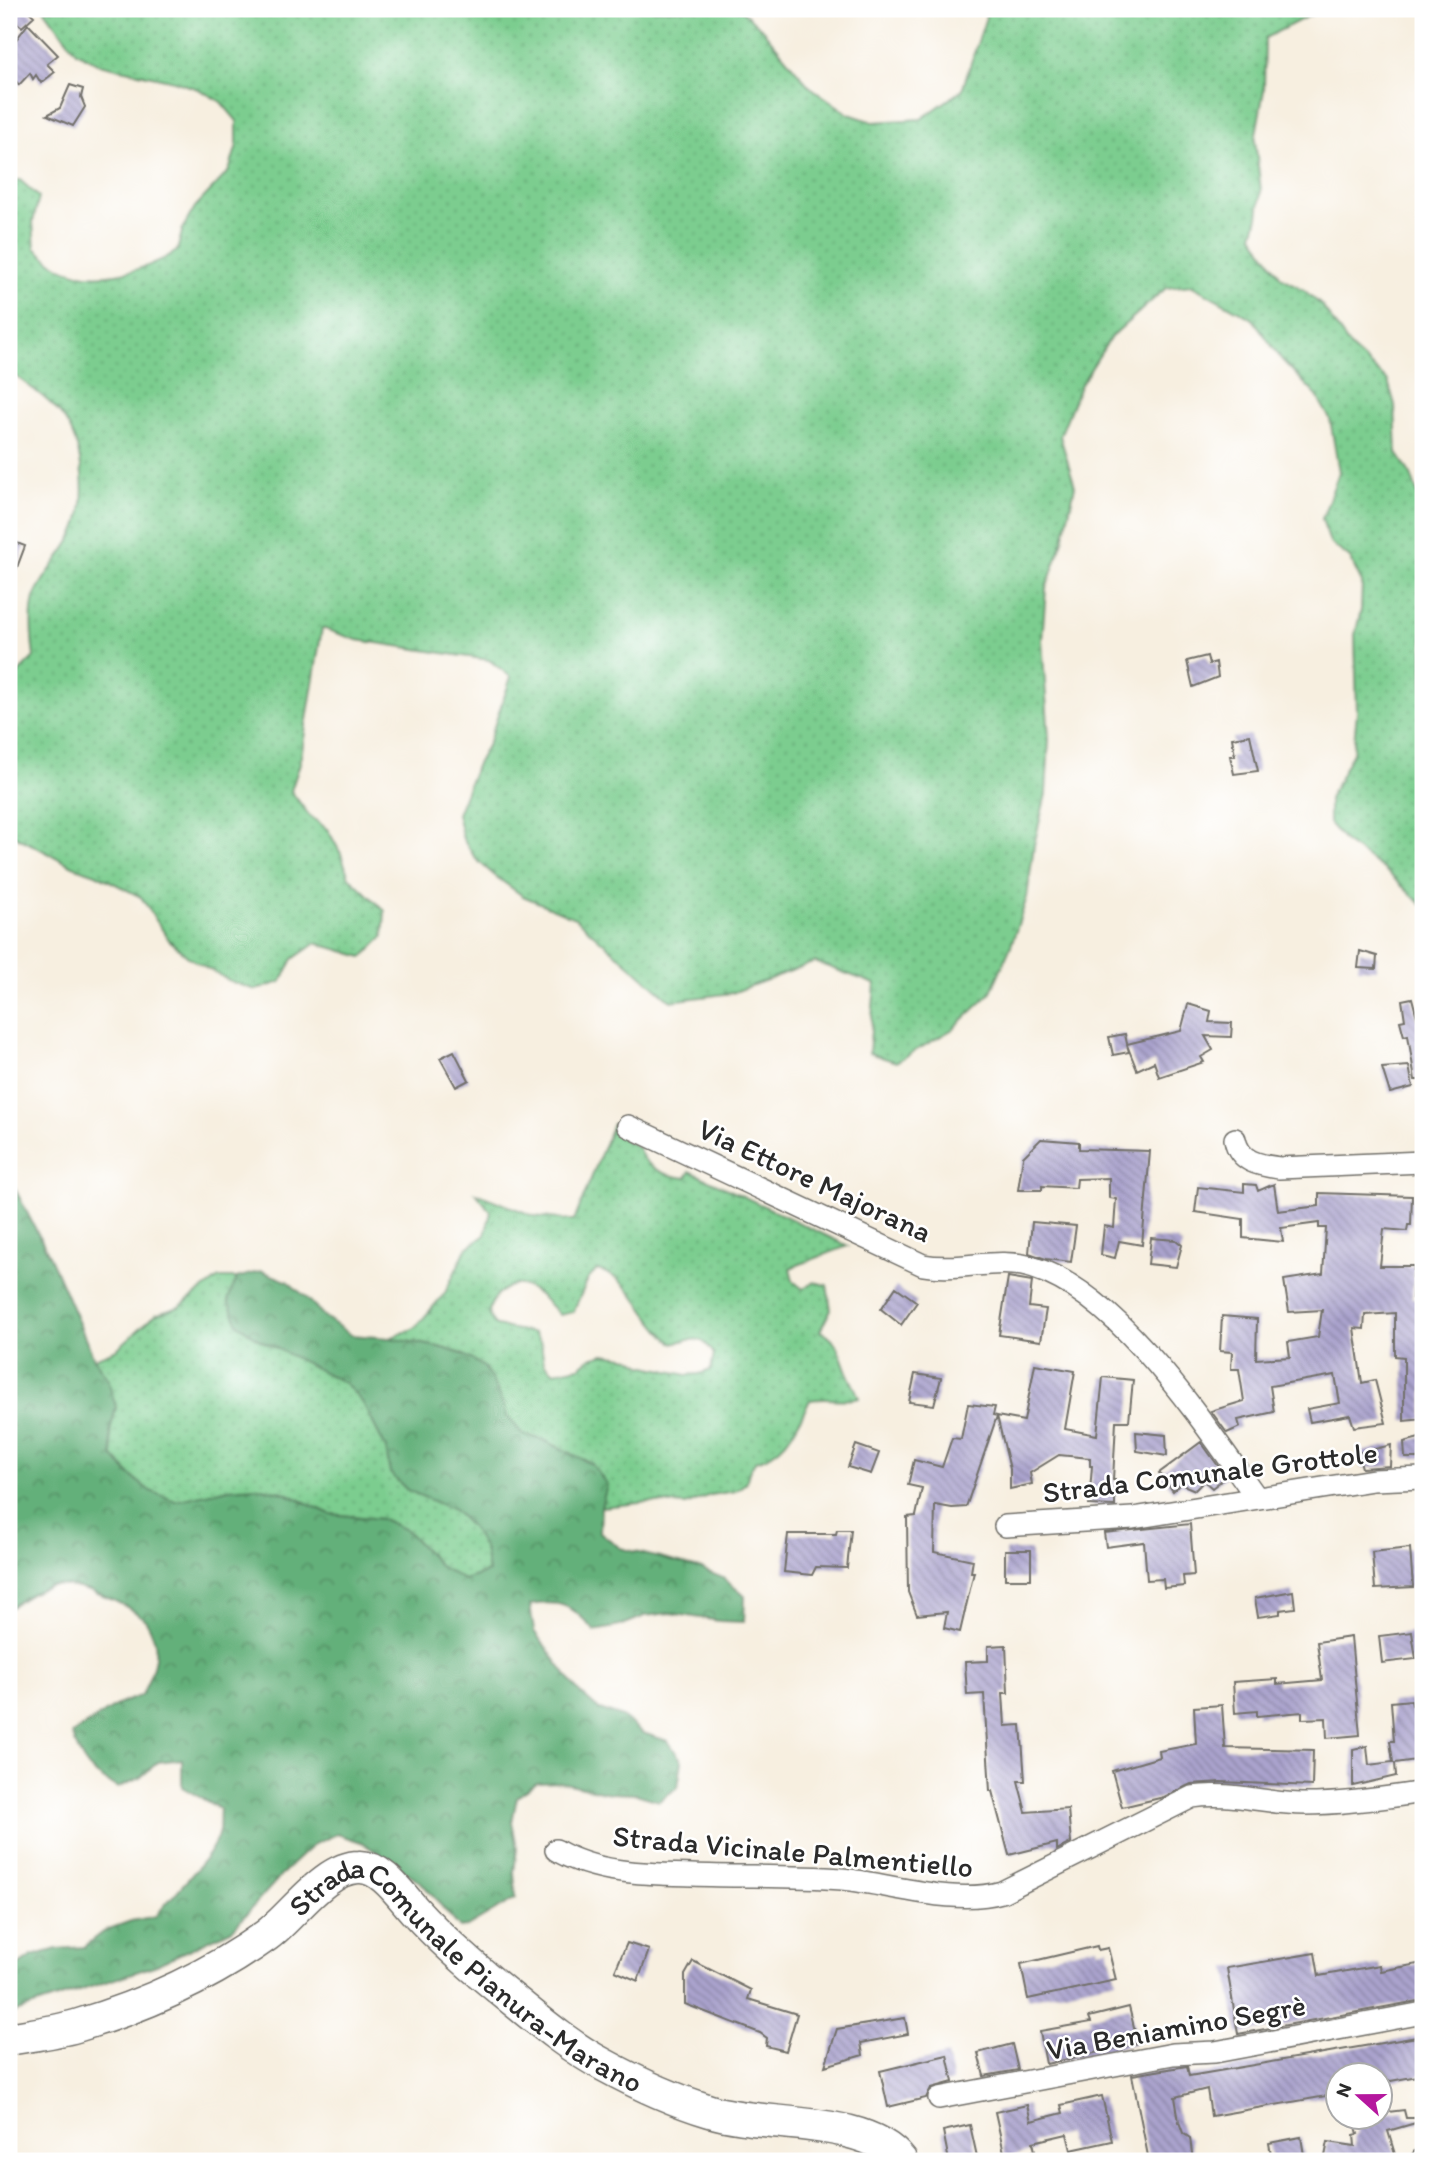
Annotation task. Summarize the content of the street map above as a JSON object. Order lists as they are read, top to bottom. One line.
{"streets":{"street":["Via Ettore Majorana","Strada Comunale Grottole","Strada Vicinale Palmentiello","Strada Comunale Pianura-Marano","Via Beniamino Segrè"]},"crossings":[["Via Ettore Majorana","Strada Comunale Grottole"]],"north":"left"}
